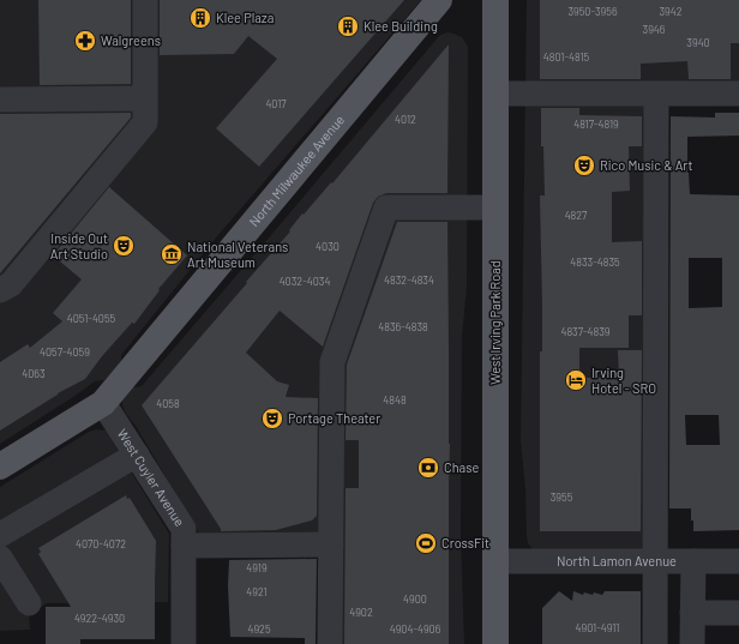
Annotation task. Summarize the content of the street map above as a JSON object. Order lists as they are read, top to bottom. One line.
{"streets":{"main road":["North Milwaukee Avenue","West Irving Park Road"],"street":["West Cuyler Avenue","North Lamon Avenue"]},"crossings":[["North Milwaukee Avenue","West Cuyler Avenue"],["West Irving Park Road","North Lamon Avenue"]],"places":{"building":["Klee Plaza","Klee Building"],"pharmacy":["Walgreens"],"theatre":["Rico Music & Art","Inside Out Art Studio","Portage Theater"],"museum":["National Veterans Art Museum"],"hotel":["Irving Hotel - SRO"],"bank":["Chase"],"sports":["CrossFit"]},"house_numbers":["3950-3956","3942","3946","3940","4801-4815","4017","4012","4817-4819","4827","4030","4833-4835","4832-4834","4032-4034","4051-4055","4836-4838","4837-4839","4057-4059","4063","4848","4058","3955","4070-4072","4919","4921","4900","4902","4922-4930","4901-4911","4925","4904-4906"]}
